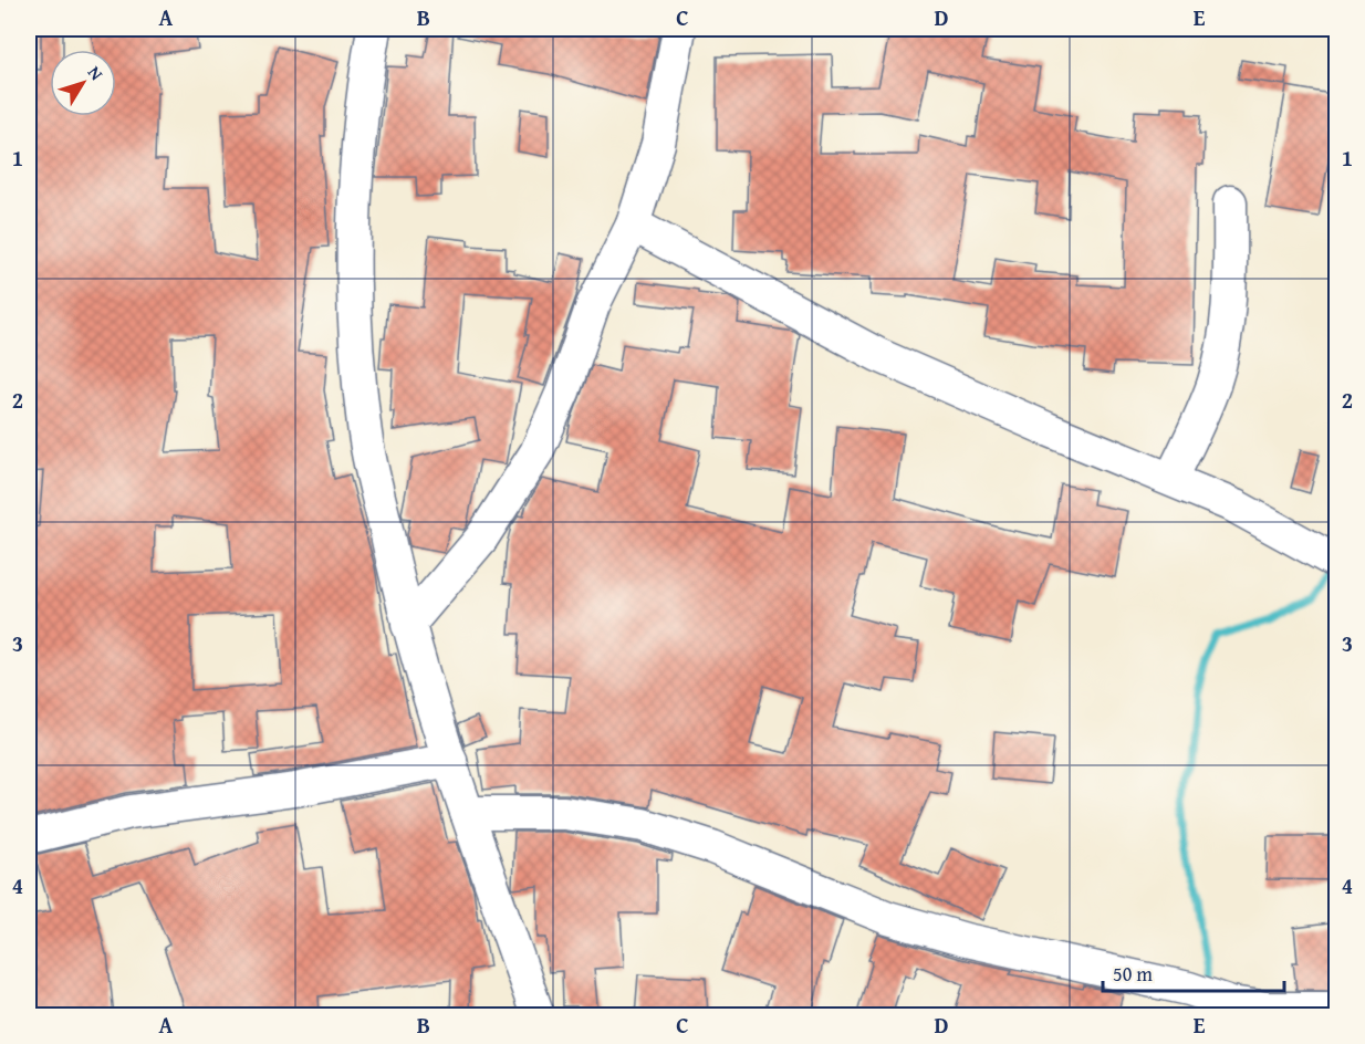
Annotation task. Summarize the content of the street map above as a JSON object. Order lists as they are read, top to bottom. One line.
{"scale_bar":"50 m","north":"top right","grid":{"columns":["A","B","C","D","E"],"rows":["1","2","3","4"]}}
